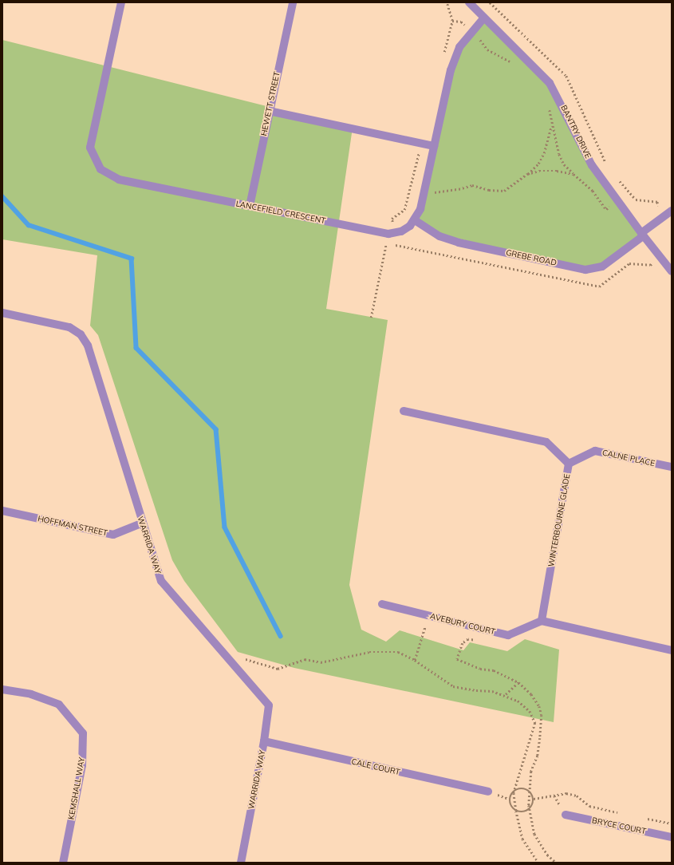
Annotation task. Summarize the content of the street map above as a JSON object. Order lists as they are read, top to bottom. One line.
{"streets":{"street":["HEWETT STREET","BANTRY DRIVE","LANCEFIELD CRESCENT","GREBE ROAD","CALNE PLACE","WINTERBOURNE GLADE","HOFFMAN STREET","WARRIDA WAY","AVEBURY COURT","CALE COURT","KEMSHALL WAY","BRYCE COURT"]},"crossings":[["HEWETT STREET","LANCEFIELD CRESCENT"],["BANTRY DRIVE","GREBE ROAD"],["LANCEFIELD CRESCENT","GREBE ROAD"],["CALNE PLACE","WINTERBOURNE GLADE"],["WINTERBOURNE GLADE","AVEBURY COURT"],["HOFFMAN STREET","WARRIDA WAY"],["WARRIDA WAY","CALE COURT"]]}
